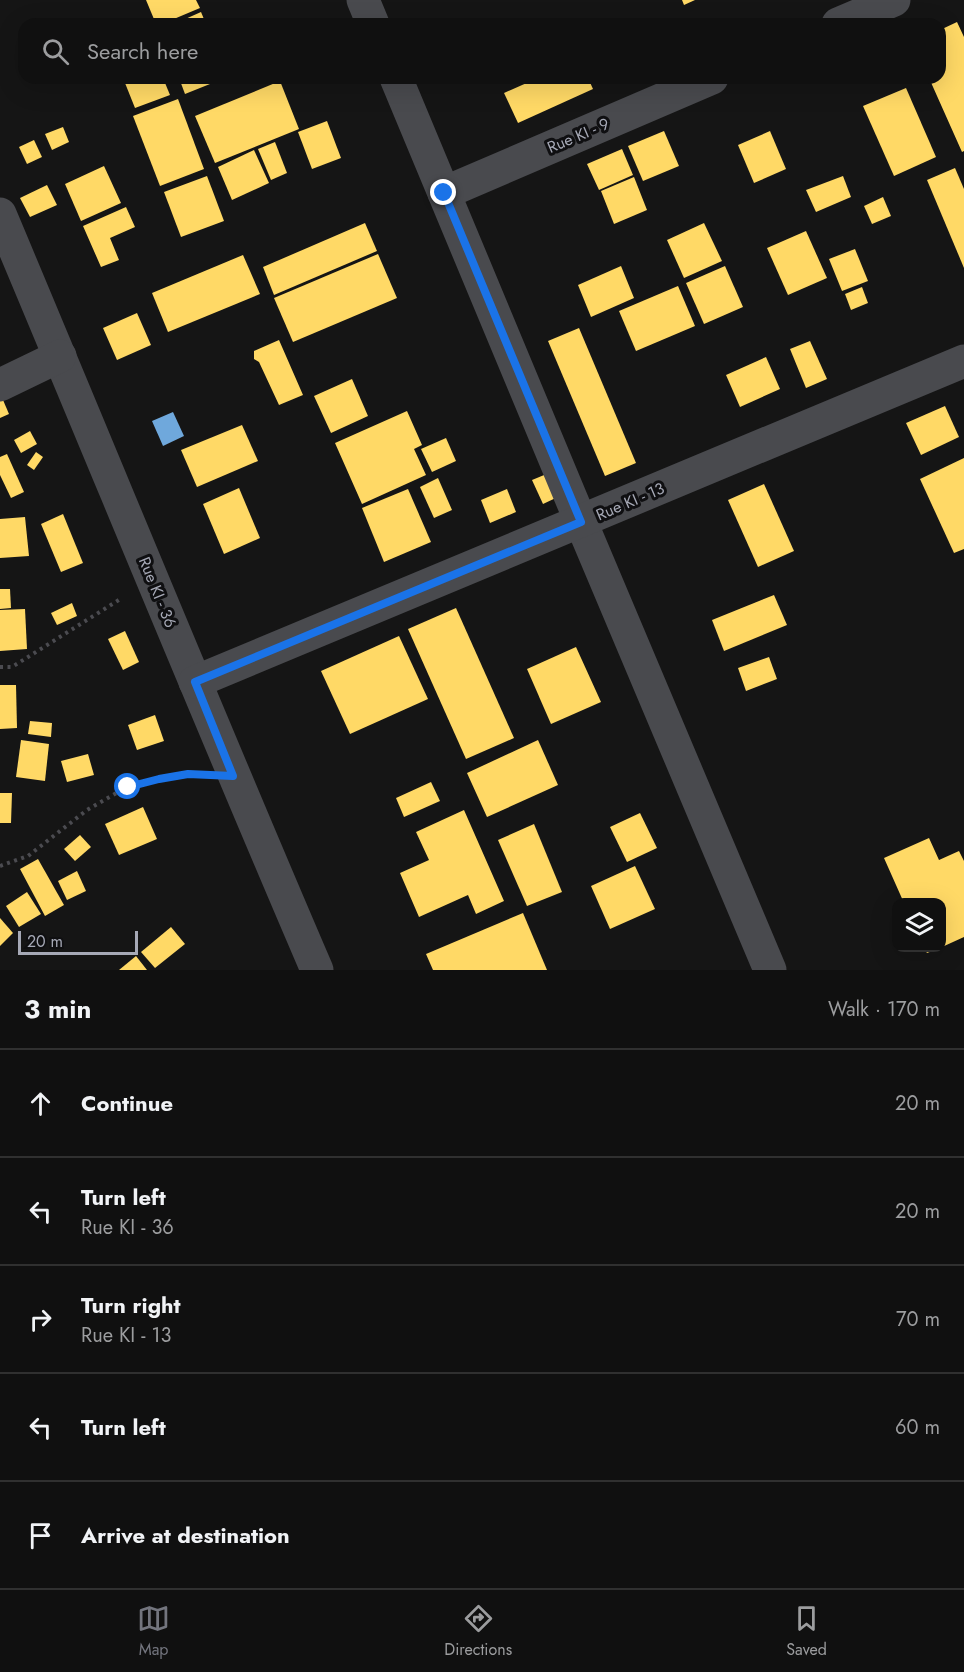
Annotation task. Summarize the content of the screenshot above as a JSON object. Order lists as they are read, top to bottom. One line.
{"streets":{"street":["Rue KI - 9","Rue KI - 13","Rue KI - 36"]},"crossings":[["Rue KI - 13","Rue KI - 36"]],"scale_bar":"20 m","page":{"search":"Search here","scale":"20 m","heading":["3 min","Walk · 170 m"],"list":[["Continue","20 m"],["Turn left","Rue KI - 36","20 m"],["Turn right","Rue KI - 13","70 m"],["Turn left","60 m"],"Arrive at destination"],"nav":["Map","Directions","Saved"]}}
